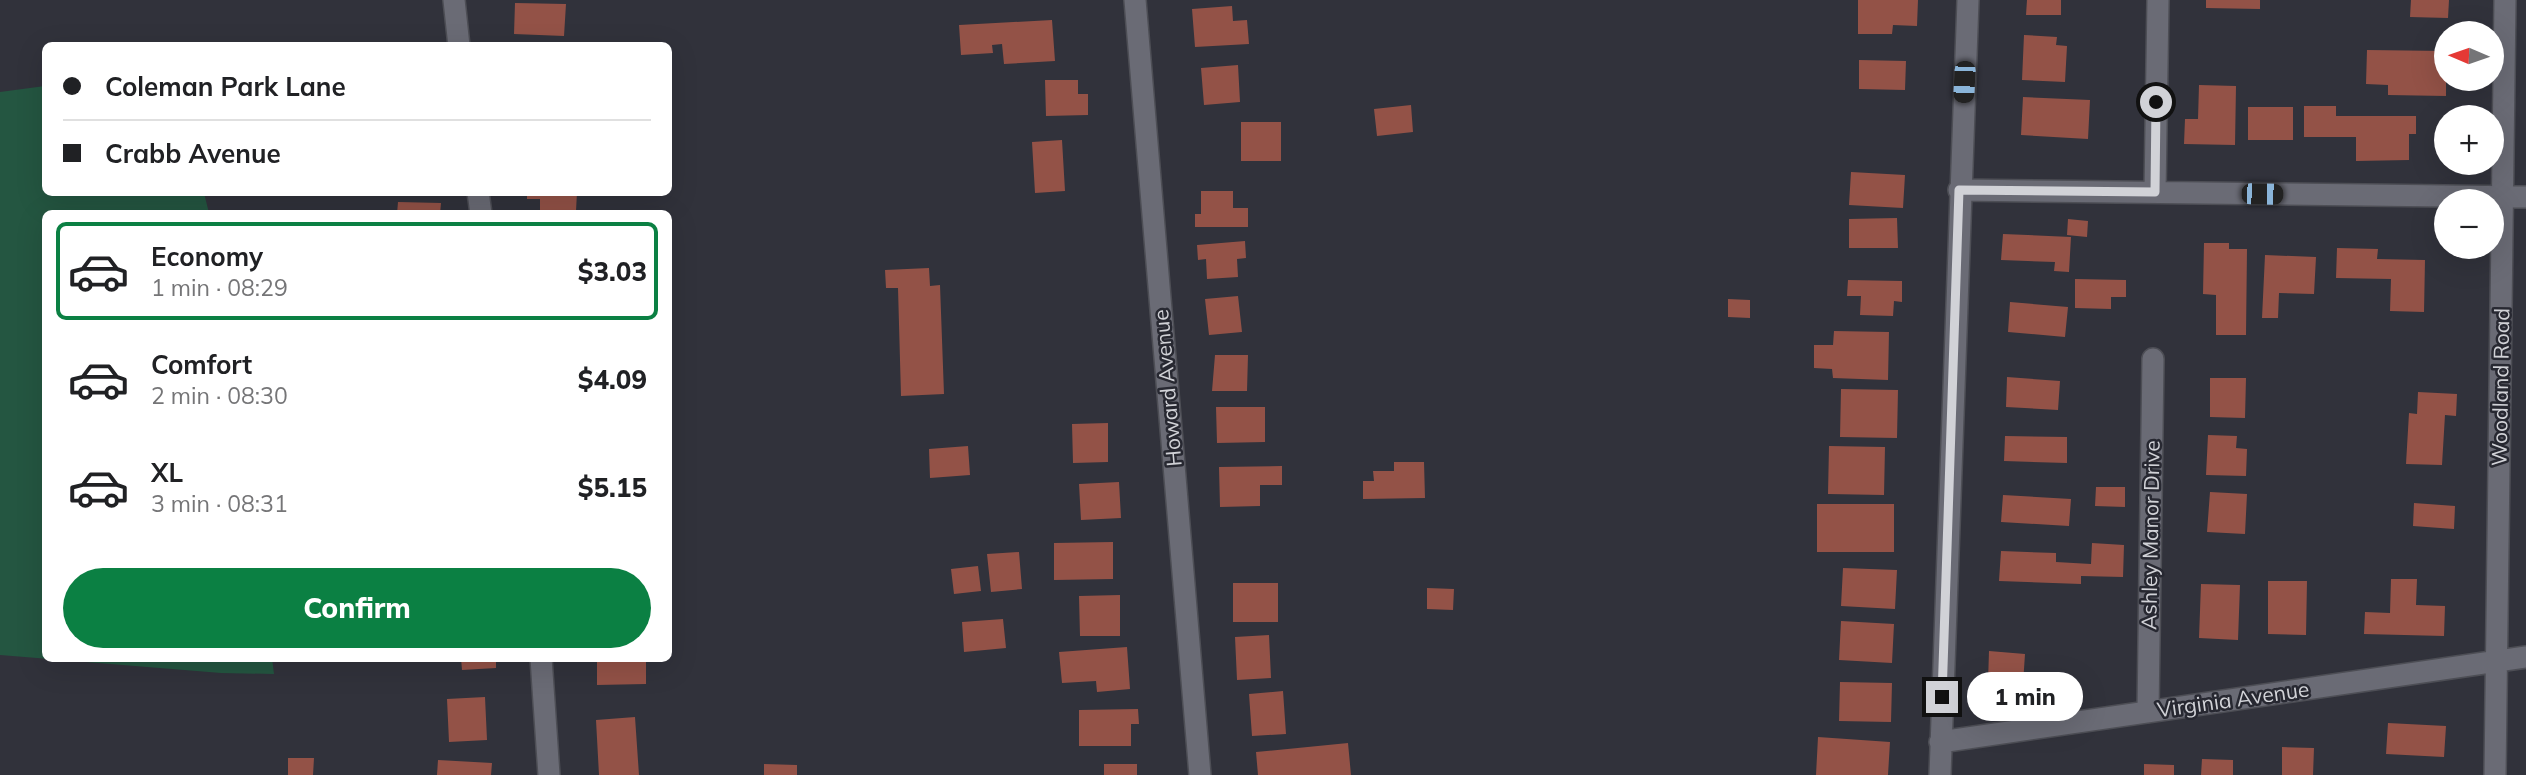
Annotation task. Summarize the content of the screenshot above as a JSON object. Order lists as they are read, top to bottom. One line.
{"streets":{"street":["Woodland Road","Howard Avenue","Ashley Manor Drive","Virginia Avenue"]},"crossings":[["Woodland Road","Virginia Avenue"],["Ashley Manor Drive","Virginia Avenue"]],"north":"left","page":{"map_buttons":["+","−"],"banner":["Coleman Park Lane","Crabb Avenue"],"list":[{"name":"Economy","note":"1 min · 08:29","value":"$3.03"},{"name":"Comfort","note":"2 min · 08:30","value":"$4.09"},{"name":"XL","note":"3 min · 08:31","value":"$5.15"}],"buttons":"Confirm","bubble":"1 min"}}
